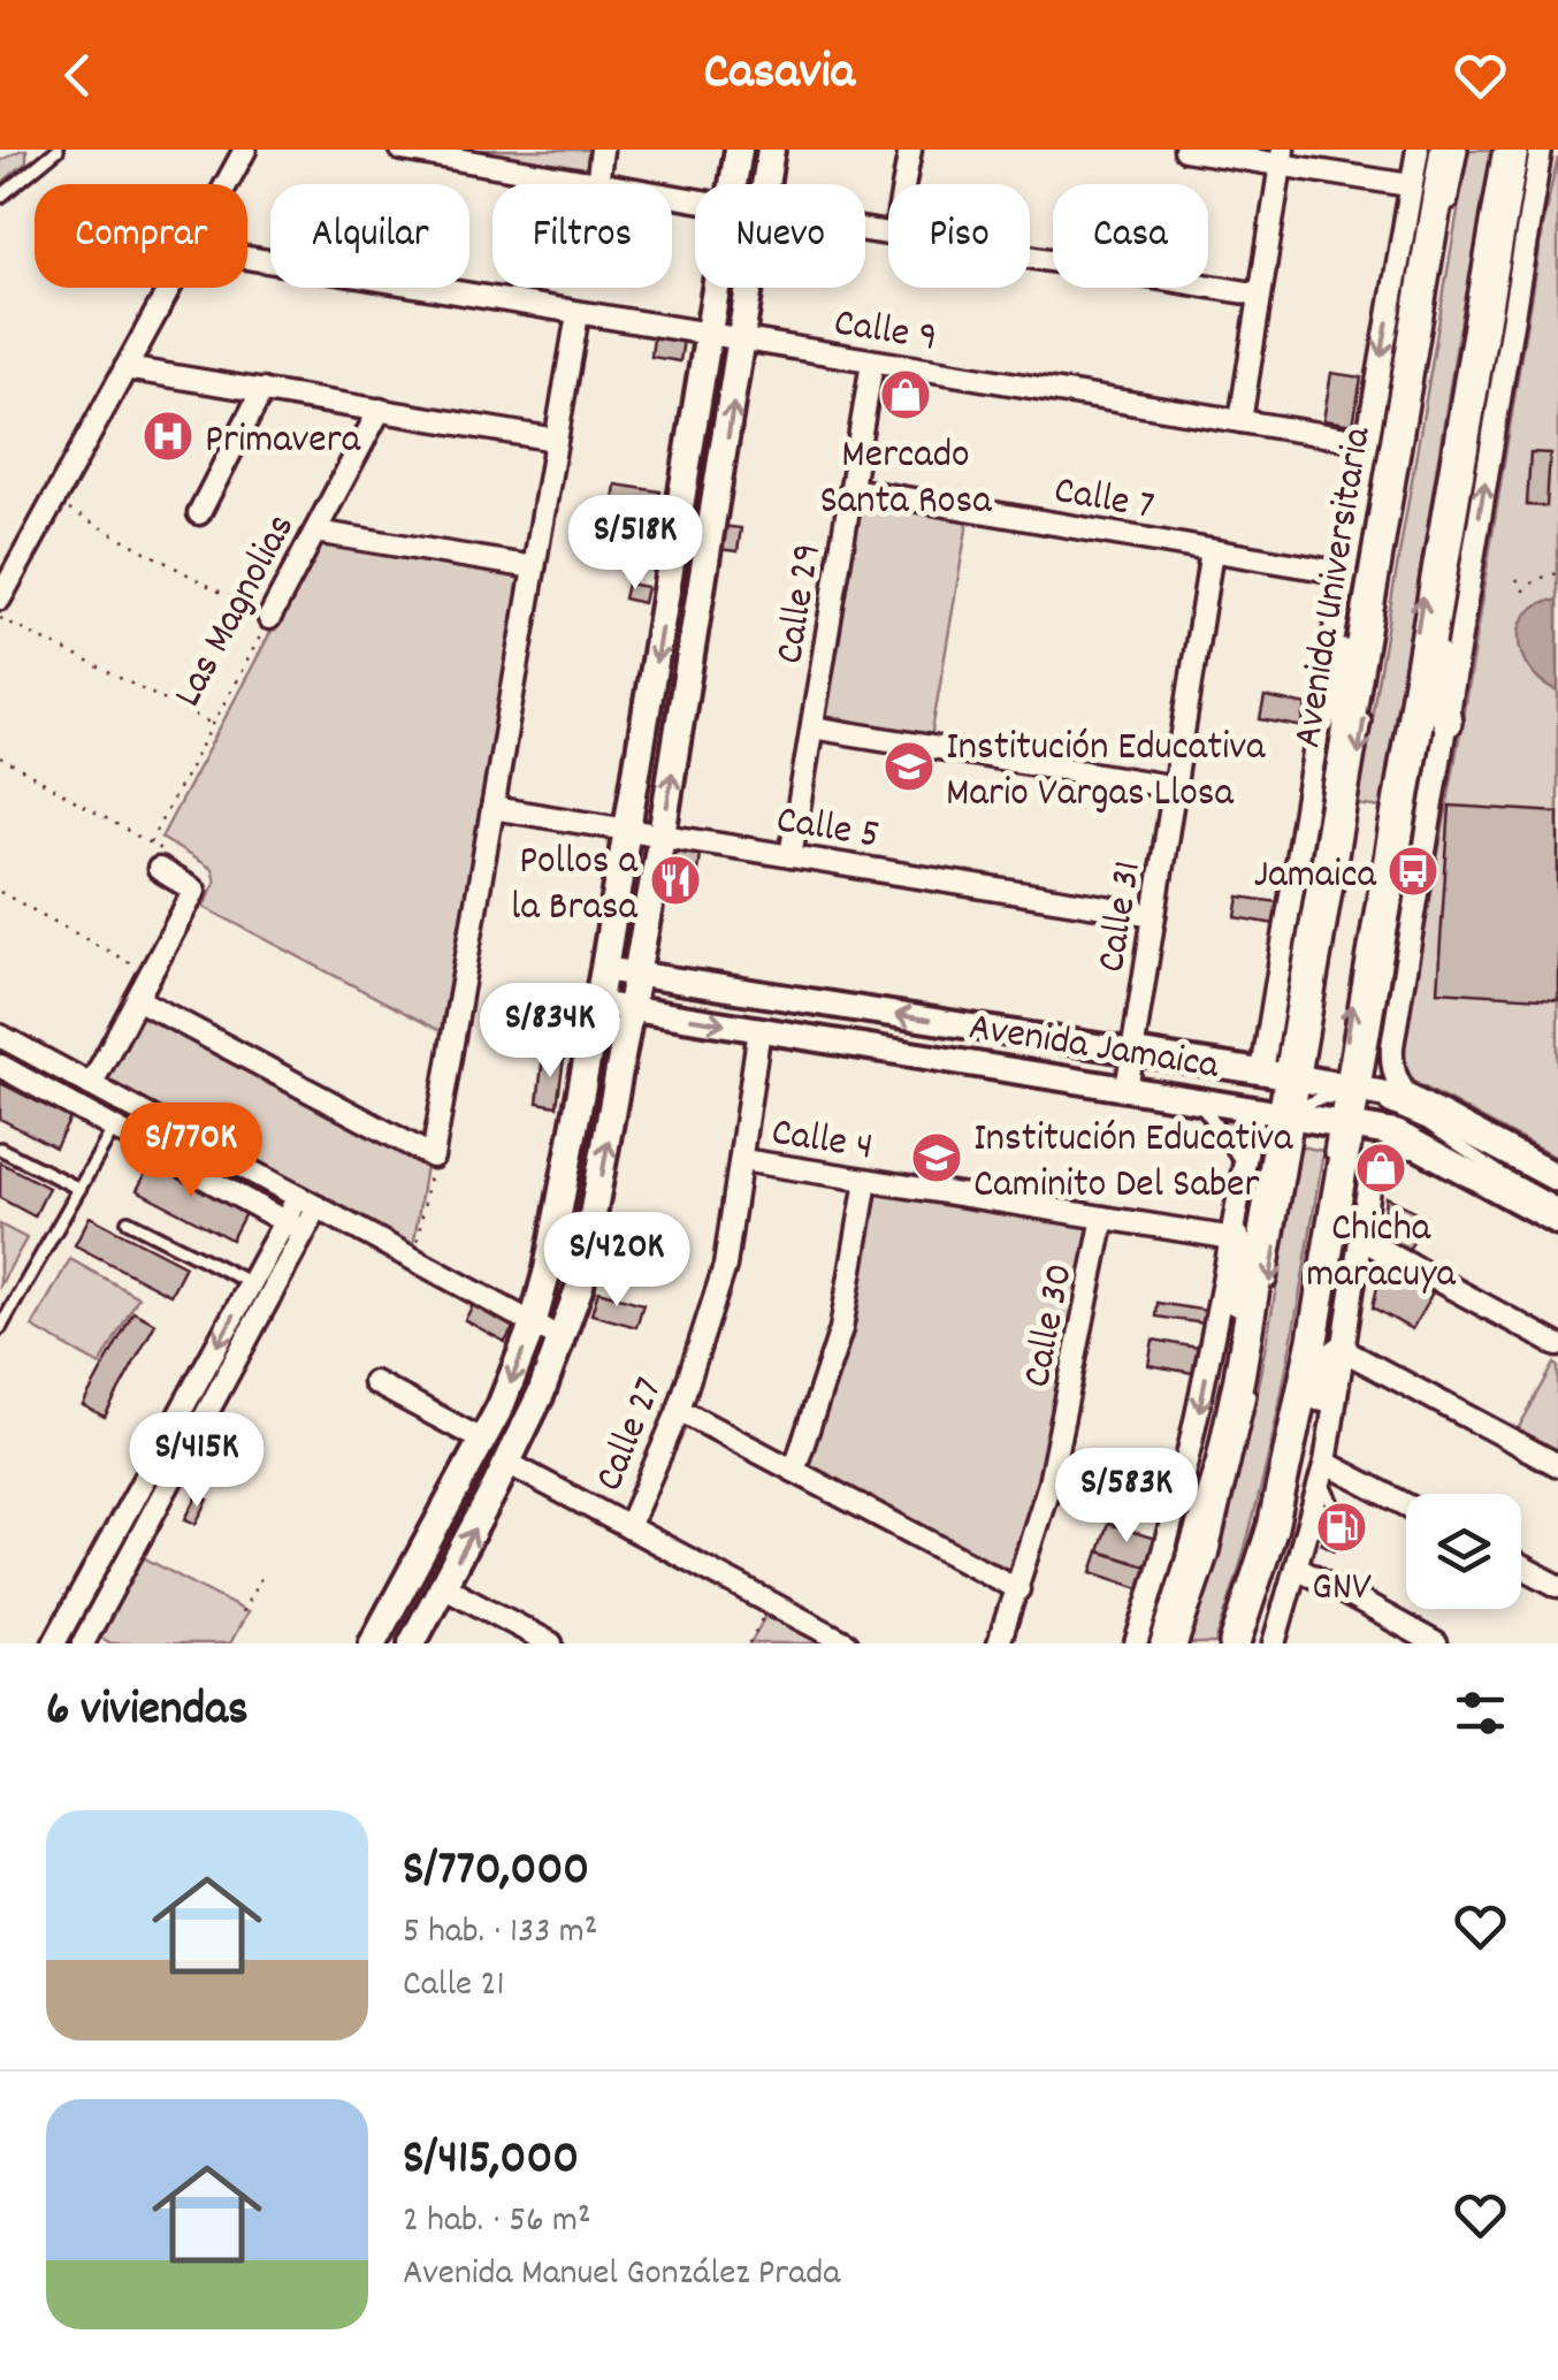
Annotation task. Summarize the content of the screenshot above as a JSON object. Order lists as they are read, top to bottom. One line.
{"streets":{"main road":["Avenida Universitaria","Avenida Jamaica"],"street":["Calle 9","Calle 7","Calle 29","Las Magnolias","Calle 5","Calle 31","Calle 4","Calle 30","Calle 27"]},"crossings":[["Calle 9","Avenida Universitaria"],["Calle 9","Calle 29"],["Calle 7","Avenida Universitaria"],["Calle 7","Calle 29"],["Calle 7","Calle 31"],["Avenida Universitaria","Avenida Jamaica"],["Avenida Universitaria","Calle 4"],["Calle 29","Calle 5"],["Calle 5","Calle 31"],["Calle 31","Avenida Jamaica"],["Avenida Jamaica","Calle 27"],["Calle 4","Calle 30"],["Calle 4","Calle 27"]],"places":{"shop":["Mercado Santa Rosa","Chicha maracuya"],"hospital":["Primavera"],"school or university":["Institución Educativa Mario Vargas Llosa","Institución Educativa Caminito Del Saber"],"bus stop":["Jamaica"],"restaurant":["Pollos a la Brasa"],"fuel station":["GNV"]},"page":{"header":"Casavia","chip":["Comprar","Alquilar","Filtros","Nuevo","Piso","Casa"],"price":["S/518K","S/834K","S/770K","S/420K","S/415K","S/583K"],"heading":"6 viviendas","list":[{"name":"S/770,000","note":"5 hab. · 133 m² · Calle 21"},{"name":"S/415,000","note":"2 hab. · 56 m² · Avenida Manuel González Prada"}]}}
